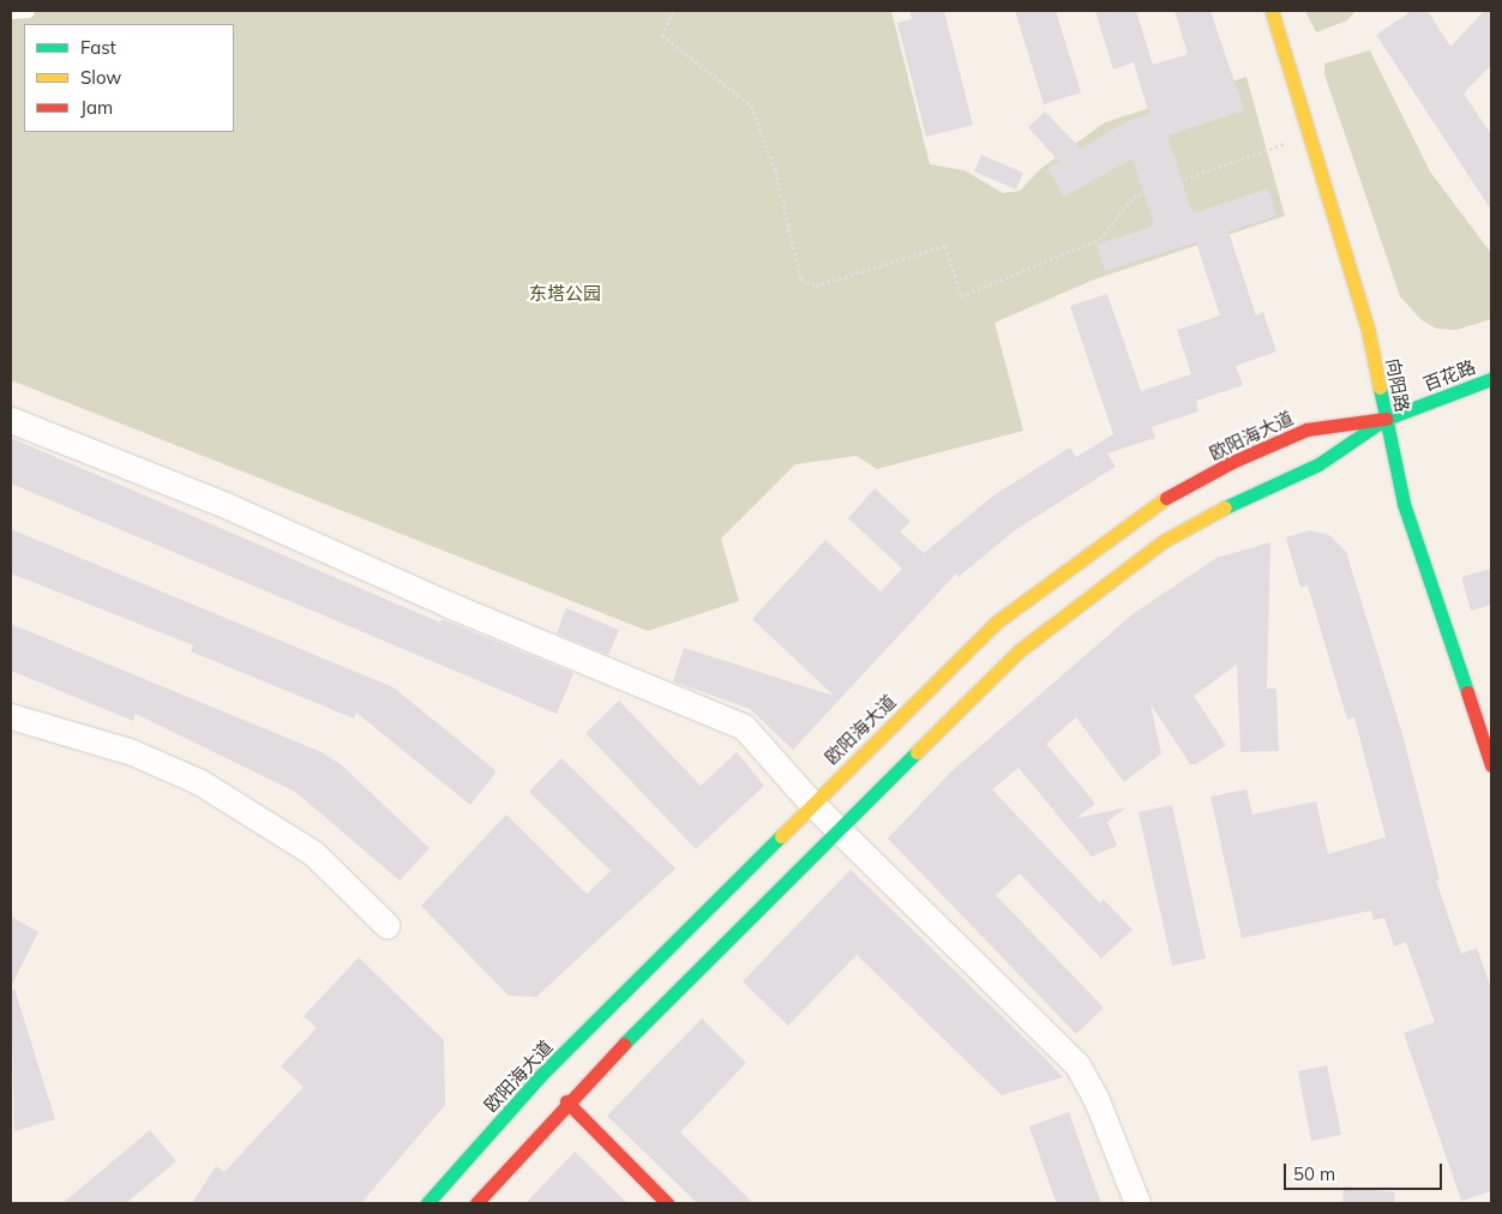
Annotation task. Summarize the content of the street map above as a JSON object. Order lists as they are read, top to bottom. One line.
{"streets":{"main road":["百花路","向阳路","欧阳海大道"]},"crossings":[["百花路","向阳路"],["百花路","欧阳海大道"],["向阳路","欧阳海大道"]],"parks":["东塔公园"],"legend":["Fast","Slow","Jam"],"scale_bar":"50 m"}
